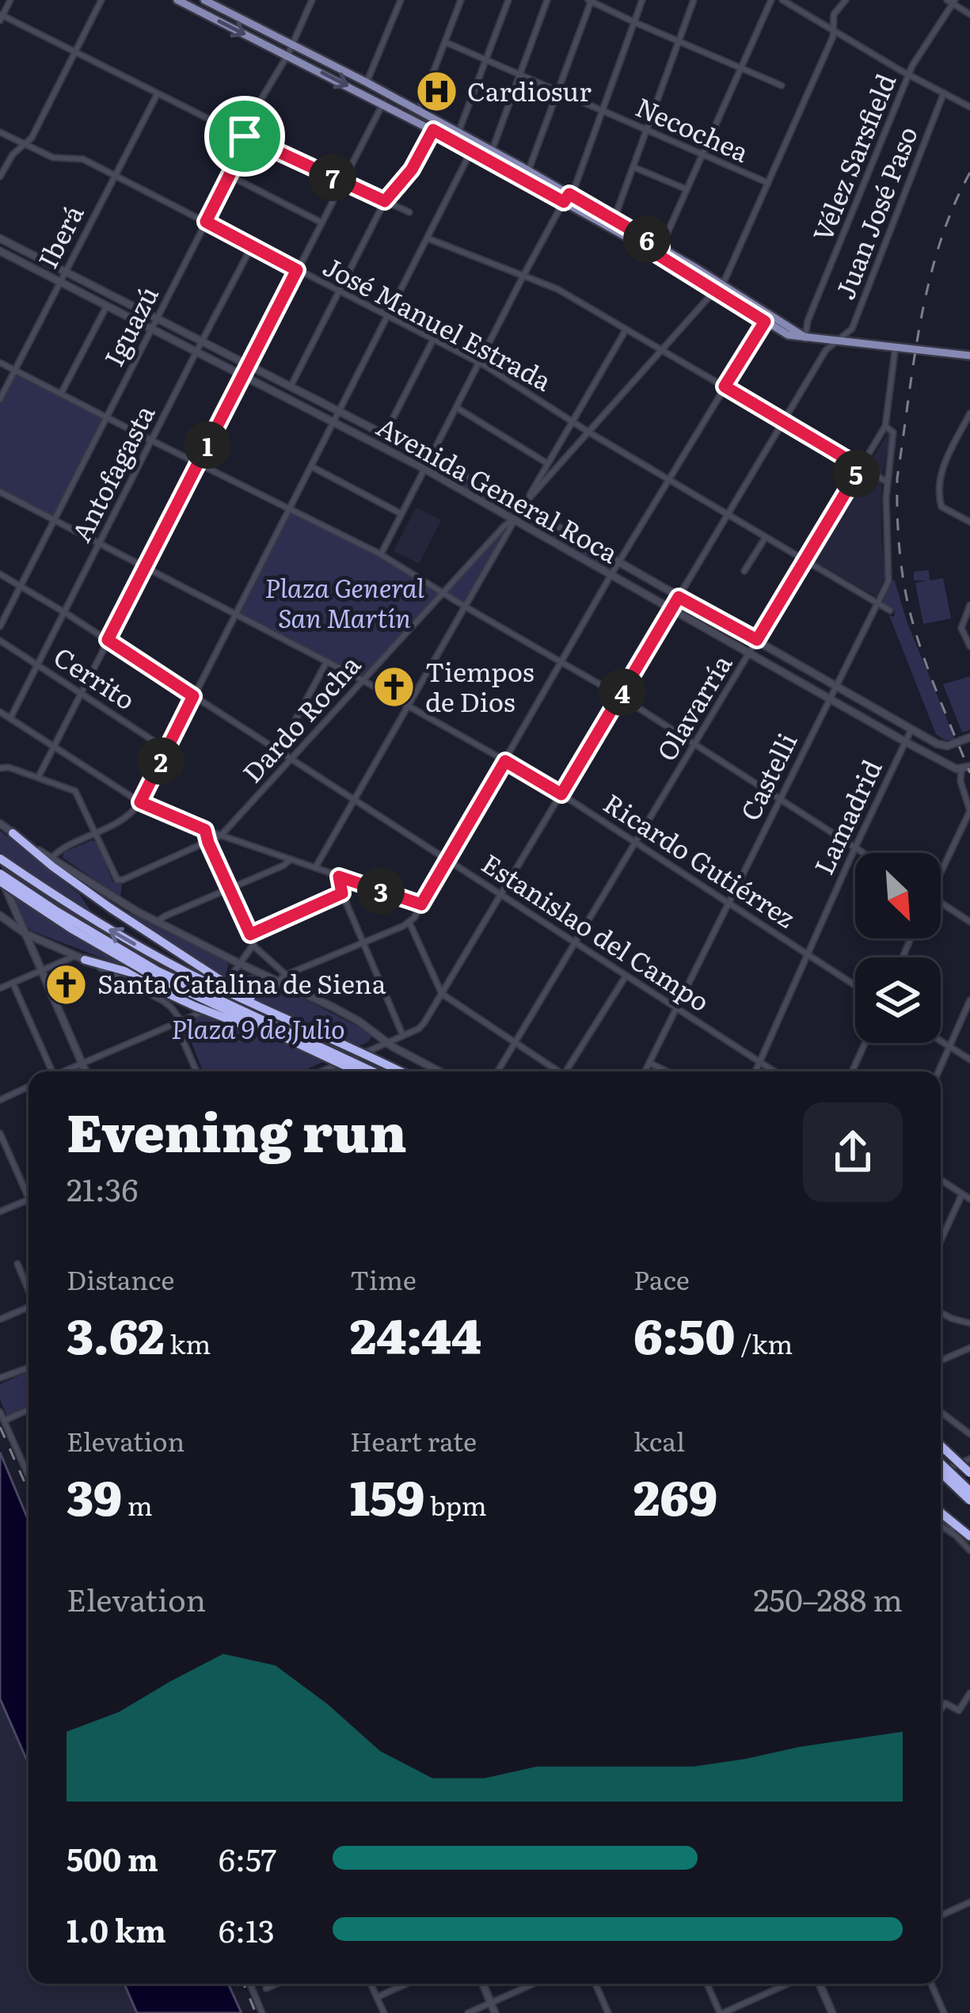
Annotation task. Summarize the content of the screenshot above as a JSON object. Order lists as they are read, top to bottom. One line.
{"streets":{"main road":["Avenida General Roca"],"street":["Necochea","Vélez Sarsfield","Juan José Paso","Iberá","José Manuel Estrada","Iguazú","Antofagasta","Cerrito","Olavarría","Dardo Rocha","Castelli","Lamadrid","Ricardo Gutiérrez","Estanislao del Campo"]},"crossings":[["Necochea","Dardo Rocha"],["Juan José Paso","José Manuel Estrada"],["Juan José Paso","Avenida General Roca"],["Juan José Paso","Ricardo Gutiérrez"],["Juan José Paso","Estanislao del Campo"],["Iberá","José Manuel Estrada"],["Iberá","Avenida General Roca"],["José Manuel Estrada","Iguazú"],["José Manuel Estrada","Antofagasta"],["José Manuel Estrada","Olavarría"],["José Manuel Estrada","Dardo Rocha"],["José Manuel Estrada","Castelli"],["Iguazú","Avenida General Roca"],["Iguazú","Ricardo Gutiérrez"],["Iguazú","Estanislao del Campo"],["Antofagasta","Avenida General Roca"],["Antofagasta","Cerrito"],["Antofagasta","Ricardo Gutiérrez"],["Antofagasta","Estanislao del Campo"],["Avenida General Roca","Olavarría"],["Avenida General Roca","Dardo Rocha"],["Avenida General Roca","Castelli"],["Avenida General Roca","Lamadrid"],["Olavarría","Castelli"],["Olavarría","Ricardo Gutiérrez"],["Olavarría","Estanislao del Campo"],["Dardo Rocha","Ricardo Gutiérrez"],["Dardo Rocha","Estanislao del Campo"],["Castelli","Ricardo Gutiérrez"],["Castelli","Estanislao del Campo"],["Lamadrid","Ricardo Gutiérrez"],["Lamadrid","Estanislao del Campo"]],"parks":["Plaza General San Martín","Plaza 9 de Julio"],"places":{"hospital":["Cardiosur"],"church":["Tiempos de Dios","Santa Catalina de Siena"]},"north":"bottom right","page":{"pins":["7","6","1","5","4","2","3"],"heading":["Evening run","21:36"],"stats":[["Distance","3.62 km"],["Time","24:44"],["Pace","6:50 /km"],["Elevation","39 m"],["Heart rate","159 bpm"],["kcal","269"]],"chart":["Elevation","250–288 m"],"list":[{"name":"500 m","note":"6:57"},{"name":"1.0 km","note":"6:13"}]}}
